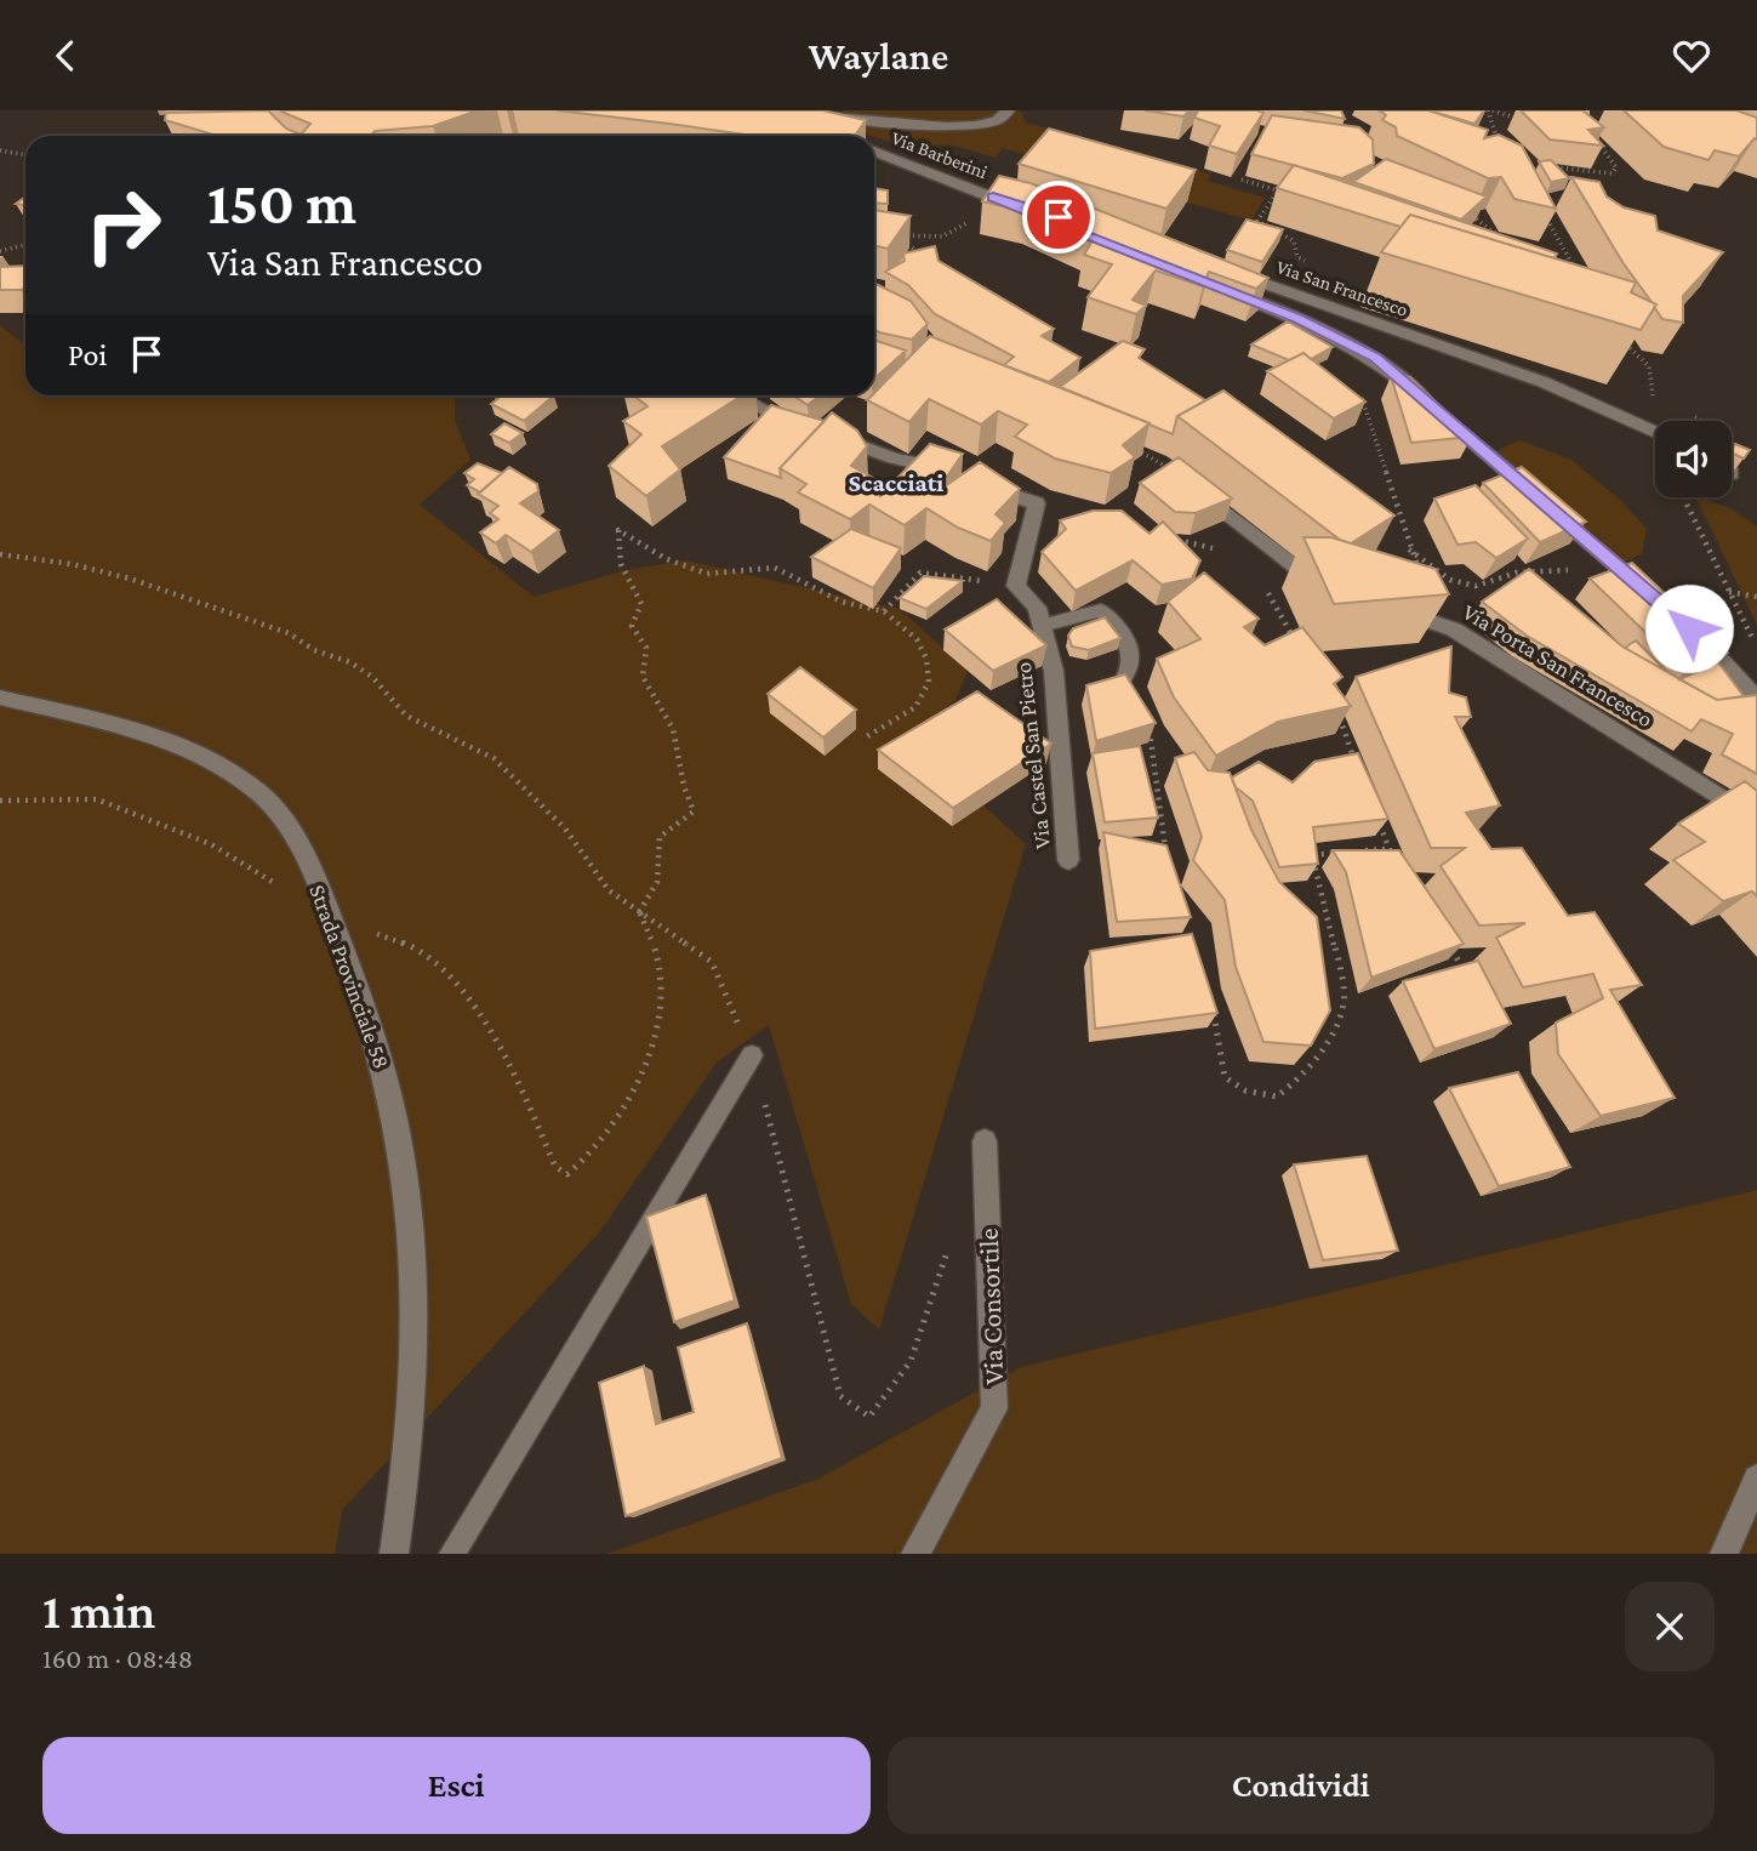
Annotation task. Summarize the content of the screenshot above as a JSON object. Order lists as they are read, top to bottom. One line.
{"streets":{"street":["Via Barberini","Via San Francesco","Via Porta San Francesco","Via Castel San Pietro","Strada Provinciale 58","Via Consortile"]},"districts":["Scacciati"],"page":{"header":"Waylane","turn":["150 m","Via San Francesco"],"then":"Poi","heading":["1 min","160 m · 08:48"],"buttons":["Esci","Condividi"]}}
